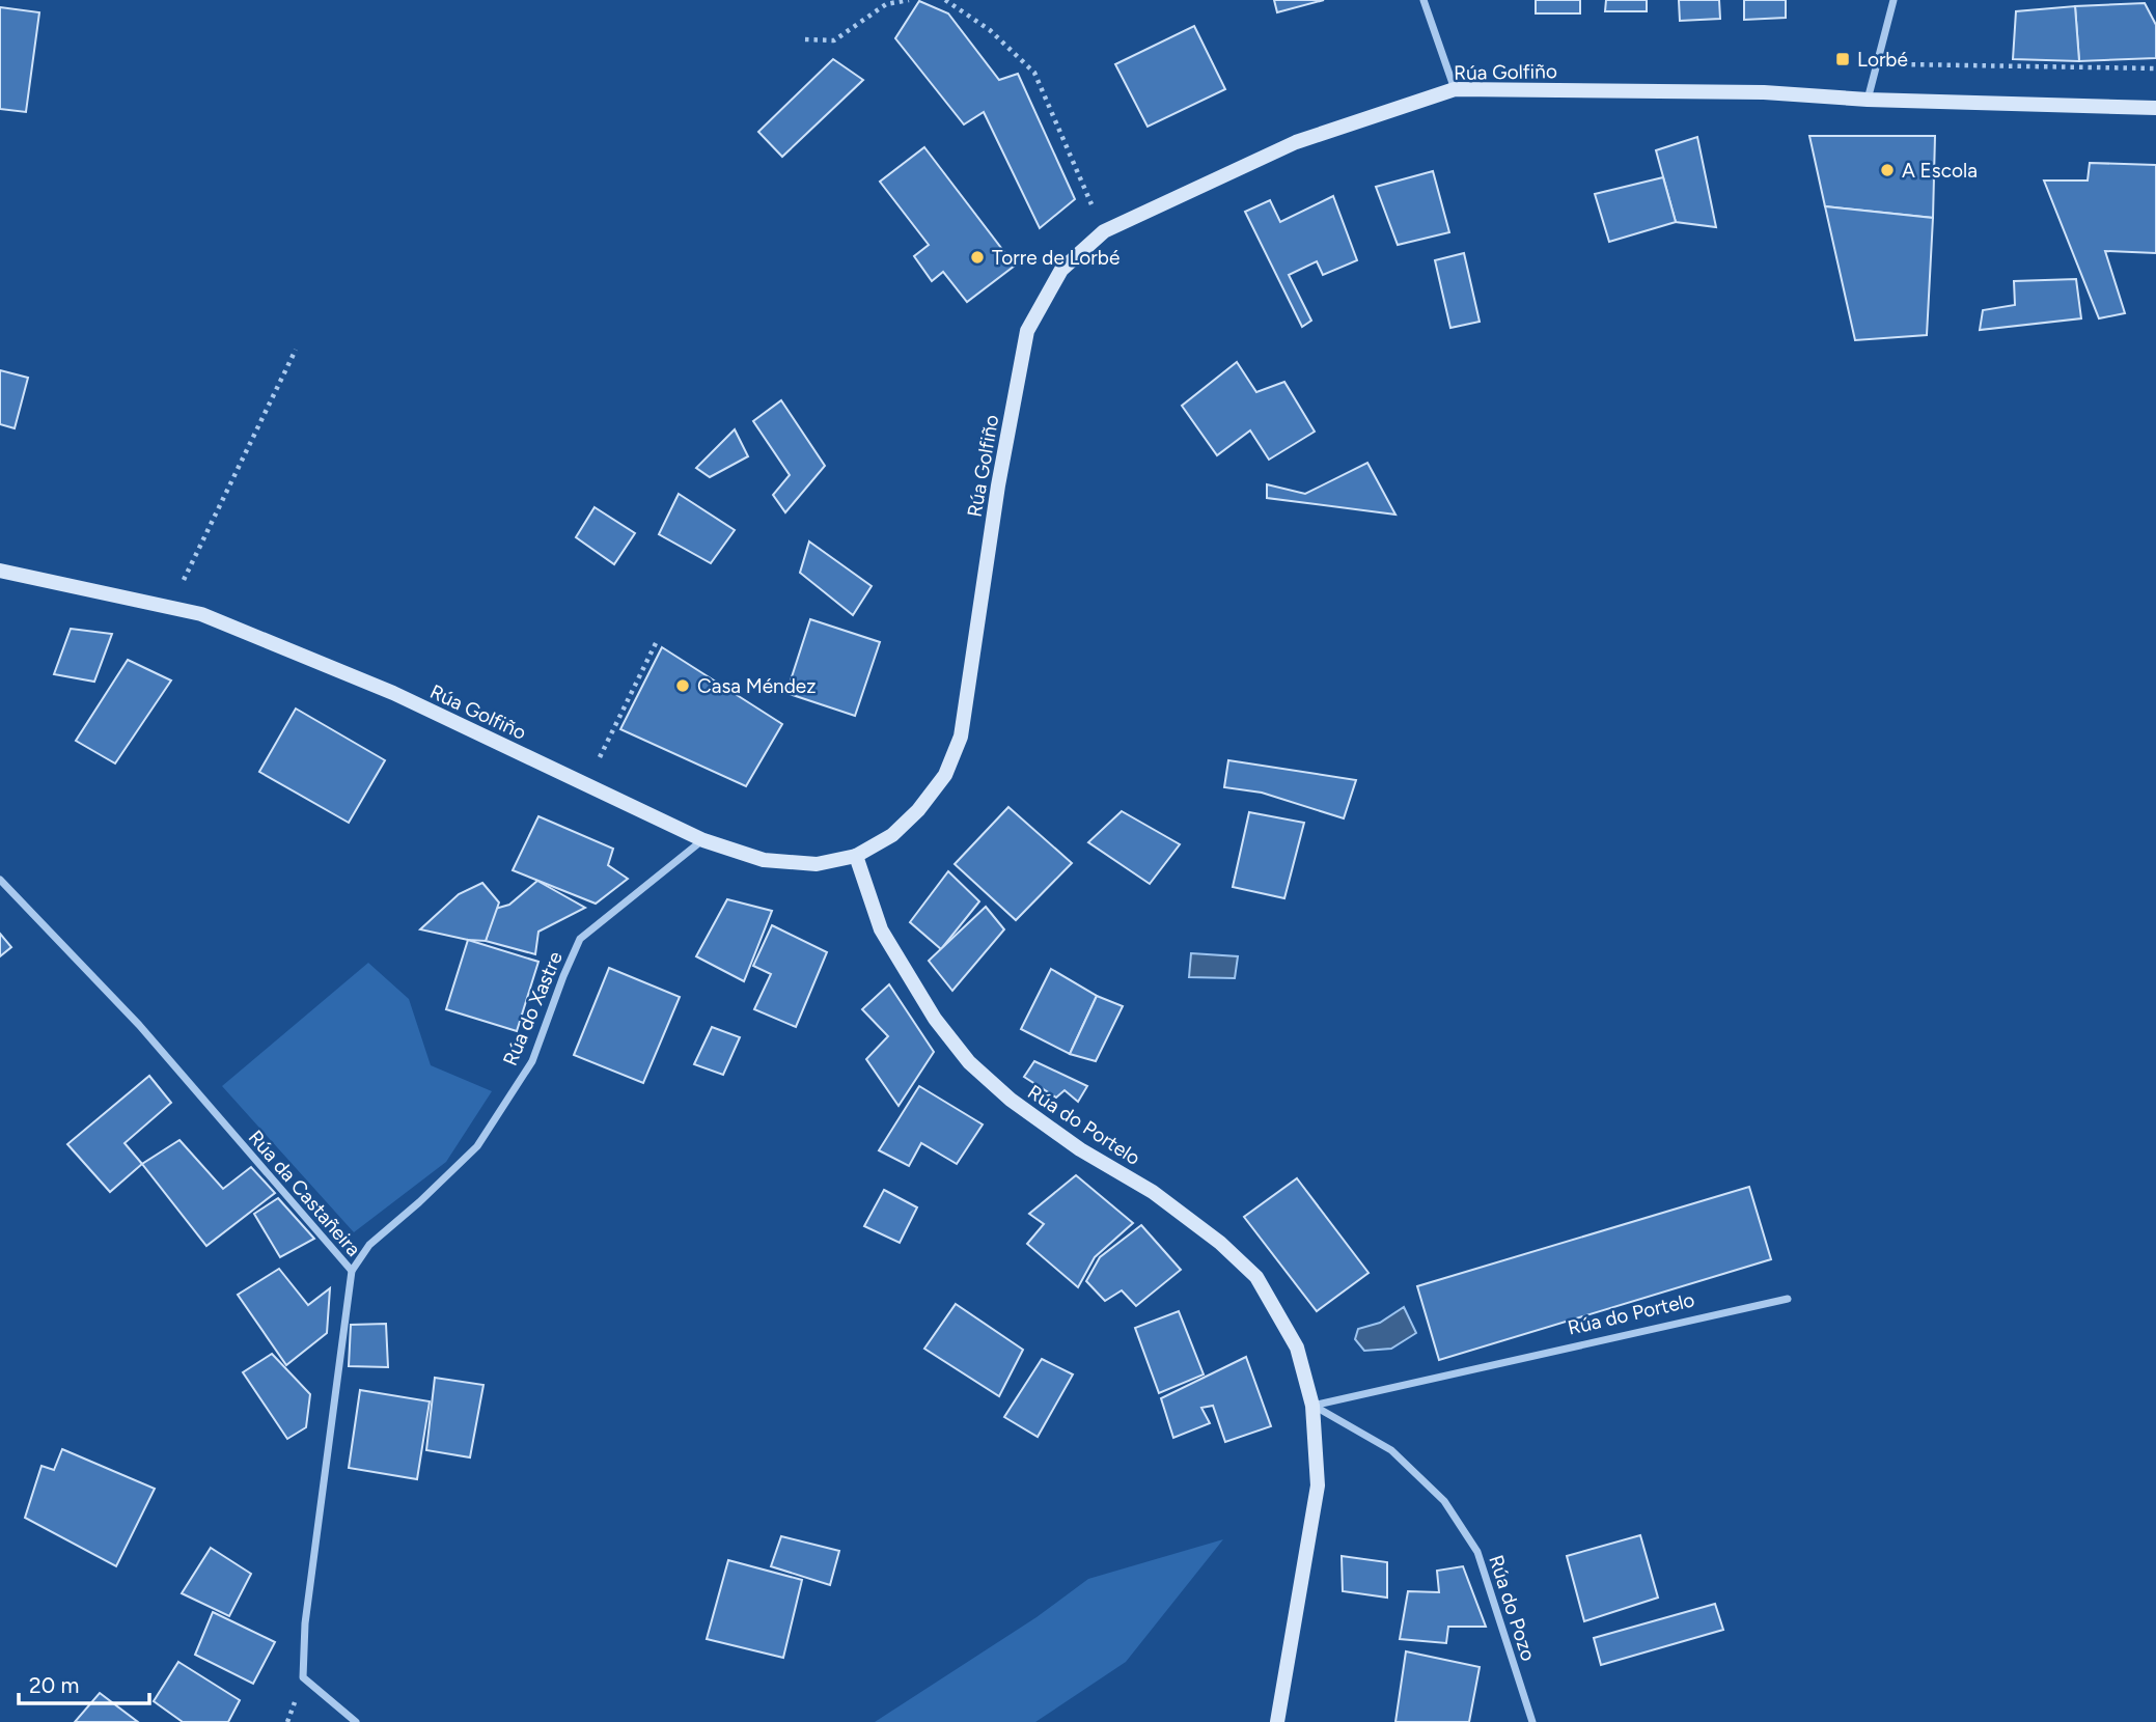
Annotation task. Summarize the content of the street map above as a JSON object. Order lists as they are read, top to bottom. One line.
{"streets":{"main road":["Rúa Golfiño","Rúa do Portelo"],"street":["Rúa do Xastre","Rúa da Castañeira","Rúa do Pozo"]},"crossings":[["Rúa Golfiño","Rúa do Xastre"],["Rúa Golfiño","Rúa do Portelo"],["Rúa do Xastre","Rúa da Castañeira"],["Rúa do Portelo","Rúa do Pozo"]],"places":{"transit":["Lorbé"],"other":["A Escola","Torre de Lorbé","Casa Méndez"]},"scale_bar":"20 m"}
